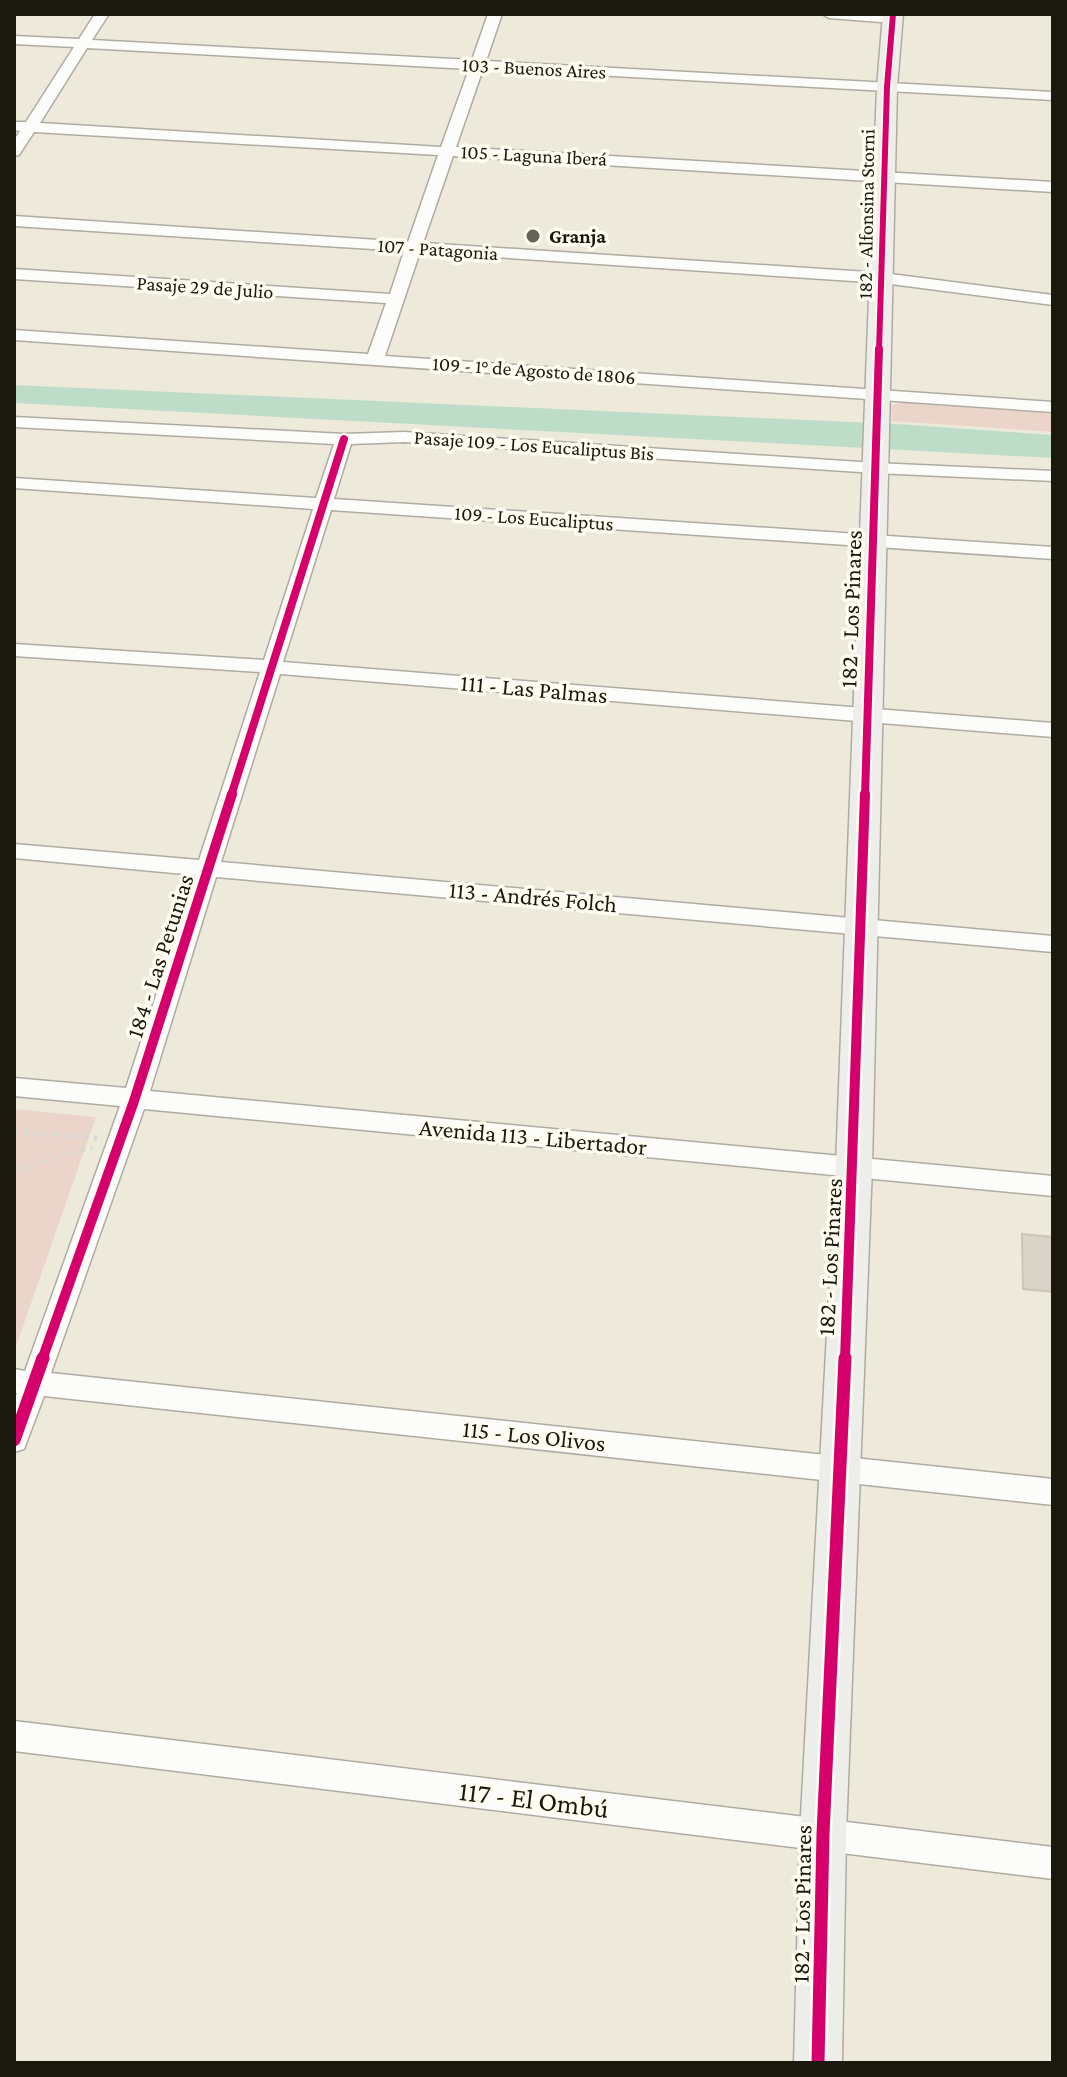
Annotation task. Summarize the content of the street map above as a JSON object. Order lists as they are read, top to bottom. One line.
{"streets":{"street":["103 - Buenos Aires","105 - Laguna Iberá","182 - Alfonsina Storni","107 - Patagonia","Pasaje 29 de Julio","109 - 1° de Agosto de 1806","Pasaje 109 - Los Eucaliptus Bis","109 - Los Eucaliptus","182 - Los Pinares","111 - Las Palmas","113 - Andrés Folch","184 - Las Petunias","Avenida 113 - Libertador","115 - Los Olivos","117 - El Ombú"]},"crossings":[["103 - Buenos Aires","182 - Alfonsina Storni"],["105 - Laguna Iberá","182 - Alfonsina Storni"],["182 - Alfonsina Storni","107 - Patagonia"],["182 - Alfonsina Storni","109 - 1° de Agosto de 1806"],["182 - Alfonsina Storni","Pasaje 109 - Los Eucaliptus Bis"],["182 - Alfonsina Storni","182 - Los Pinares"],["Pasaje 109 - Los Eucaliptus Bis","182 - Los Pinares"],["Pasaje 109 - Los Eucaliptus Bis","184 - Las Petunias"],["109 - Los Eucaliptus","182 - Los Pinares"],["109 - Los Eucaliptus","184 - Las Petunias"],["182 - Los Pinares","111 - Las Palmas"],["182 - Los Pinares","113 - Andrés Folch"],["182 - Los Pinares","Avenida 113 - Libertador"],["182 - Los Pinares","115 - Los Olivos"],["182 - Los Pinares","117 - El Ombú"],["111 - Las Palmas","184 - Las Petunias"],["113 - Andrés Folch","184 - Las Petunias"],["184 - Las Petunias","Avenida 113 - Libertador"],["184 - Las Petunias","115 - Los Olivos"]],"places":["Granja"]}
